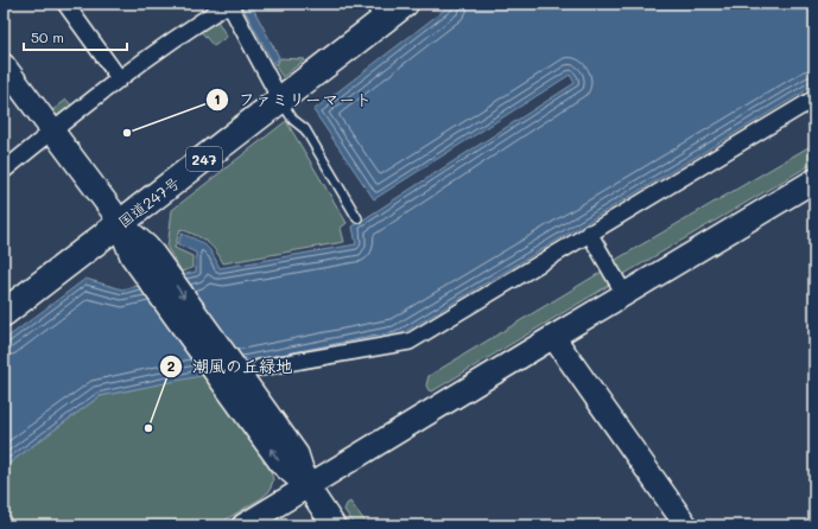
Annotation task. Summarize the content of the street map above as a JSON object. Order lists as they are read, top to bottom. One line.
{"streets":{"highway":["247","国道247号"]},"places":["ファミリーマート","潮風の丘緑地"],"scale_bar":"50 m"}
